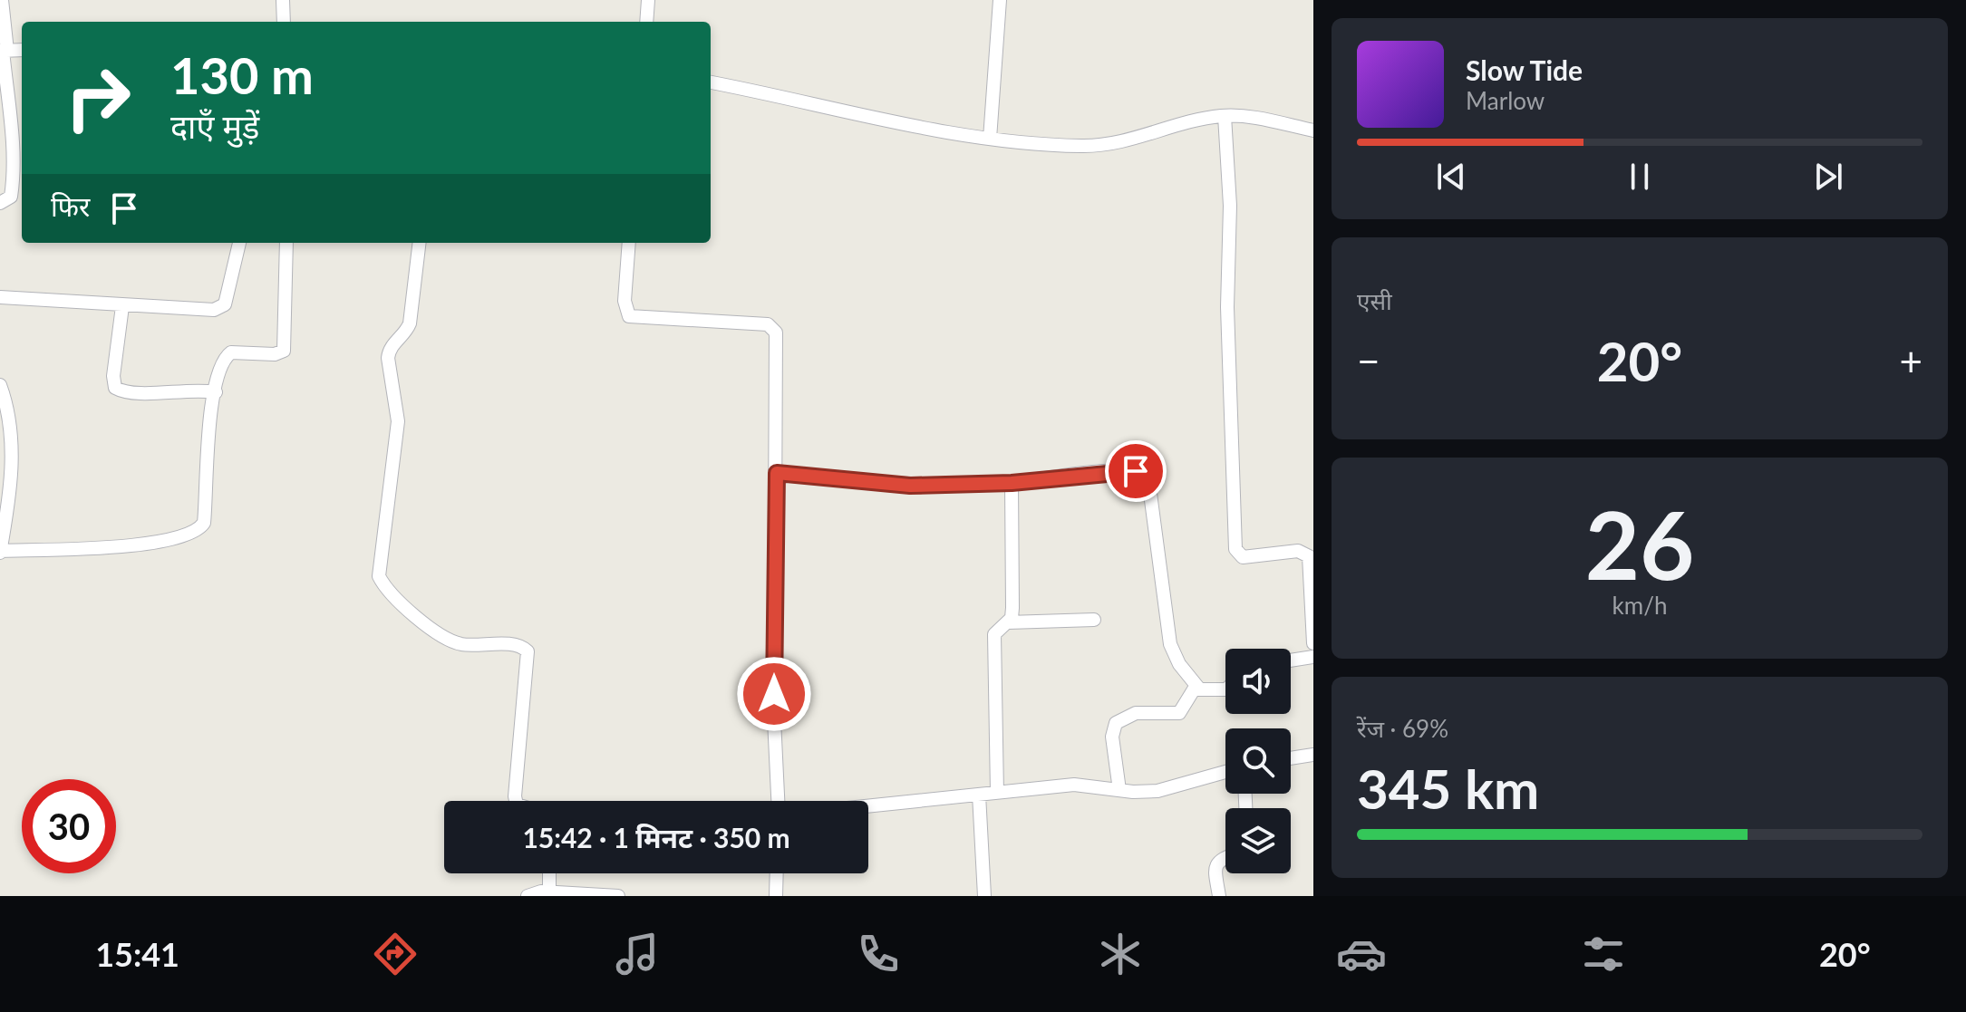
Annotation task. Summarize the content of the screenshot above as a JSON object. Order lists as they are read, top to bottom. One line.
{"page":{"turn":["130 m","दाएँ मुड़ें"],"song":["Slow Tide","Marlow"],"then":"फिर","tile":["एसी",["26","km/h"],["रेंज · 69%","345 km"]],"heat":["−","20°","+"],"limit":"30","trip":"15:42 · 1 मिनट · 350 m","tabs":["15:41","20°"]}}
